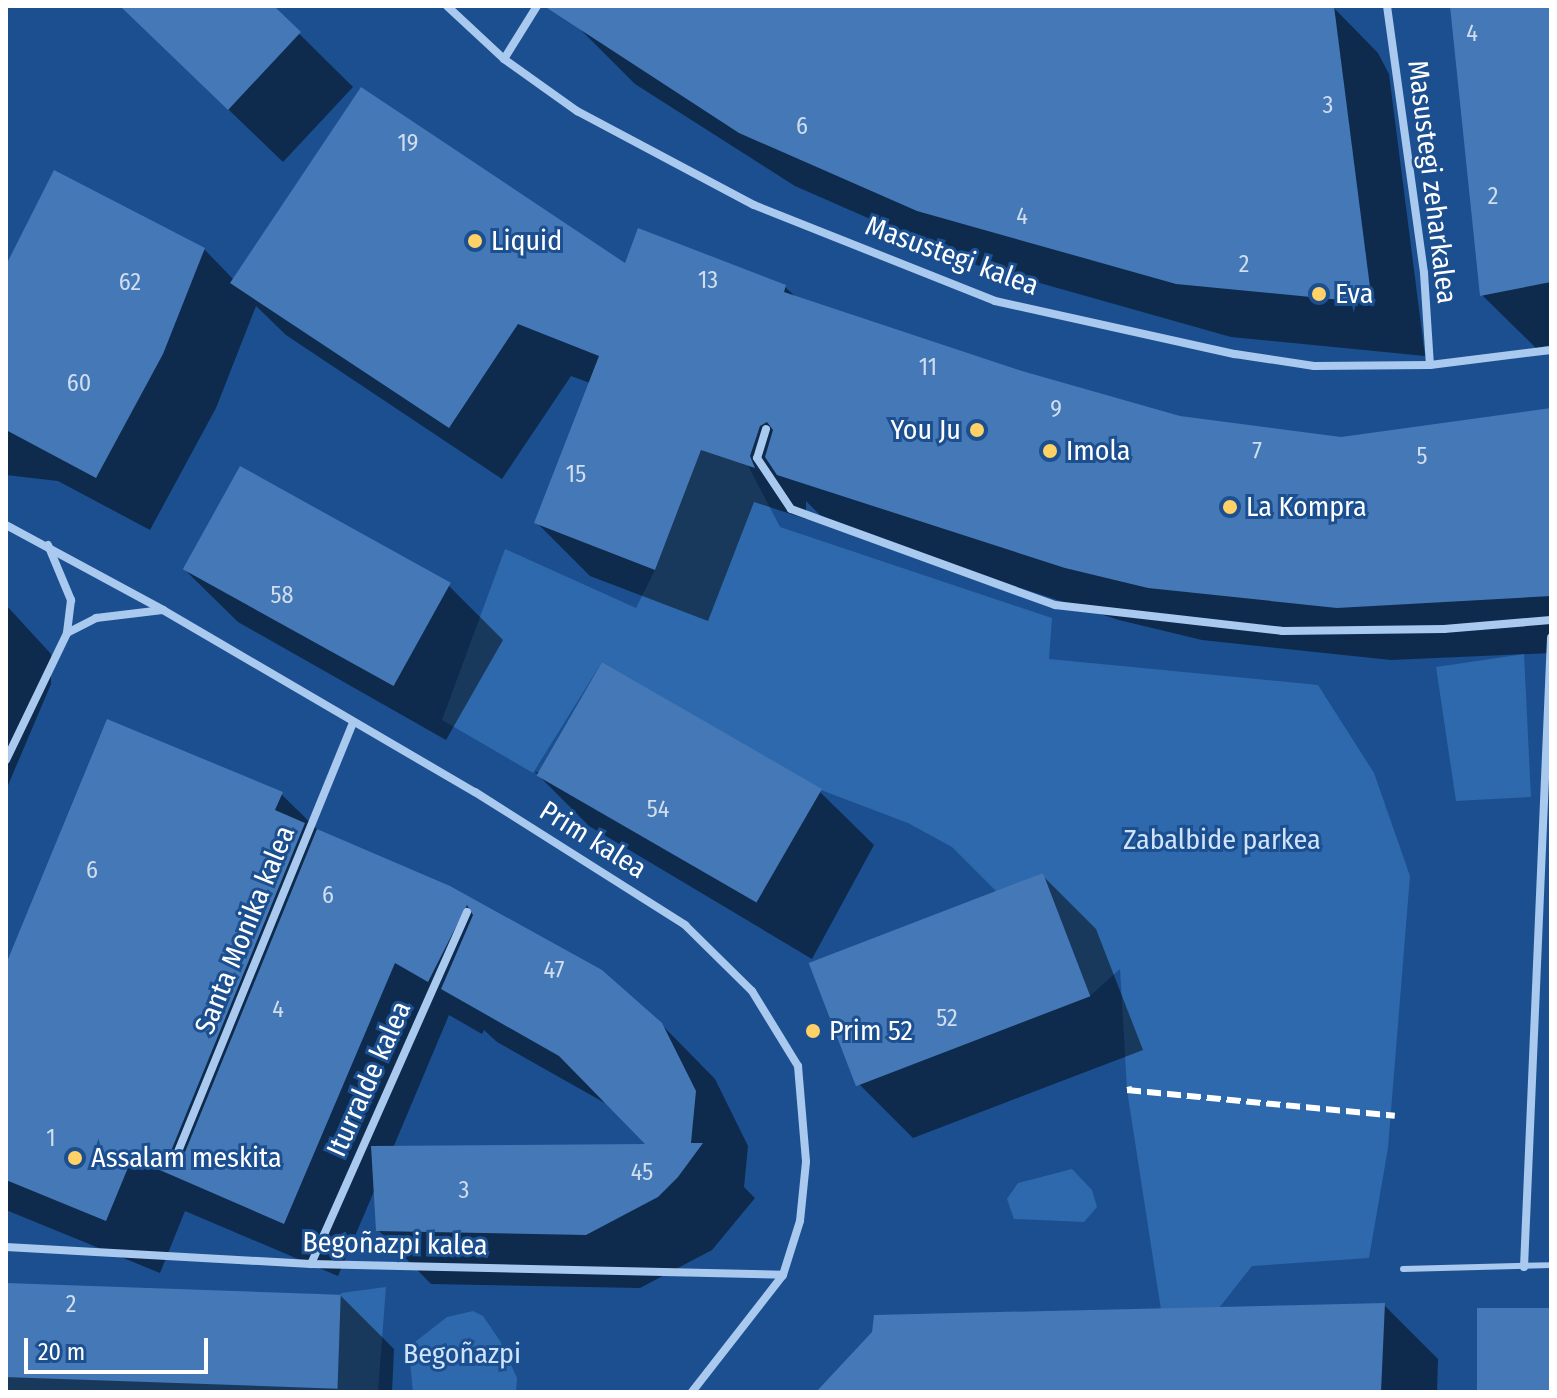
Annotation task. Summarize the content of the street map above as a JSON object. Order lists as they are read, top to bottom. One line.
{"streets":{"street":["Masustegi zeharkalea","Masustegi kalea","Prim kalea","Santa Monika kalea","Iturralde kalea","Begoñazpi kalea"]},"crossings":[["Masustegi zeharkalea","Masustegi kalea"],["Prim kalea","Santa Monika kalea"],["Prim kalea","Begoñazpi kalea"],["Iturralde kalea","Begoñazpi kalea"]],"parks":["Zabalbide parkea","Begoñazpi"],"places":["Liquid","Eva","You Ju","Imola","La Kompra","Prim 52","Assalam meskita"],"house_numbers":["4","3","6","19","2","4","2","13","62","11","60","9","7","5","15","58","54","6","6","47","4","52","1","45","3","2"],"scale_bar":"20 m"}
